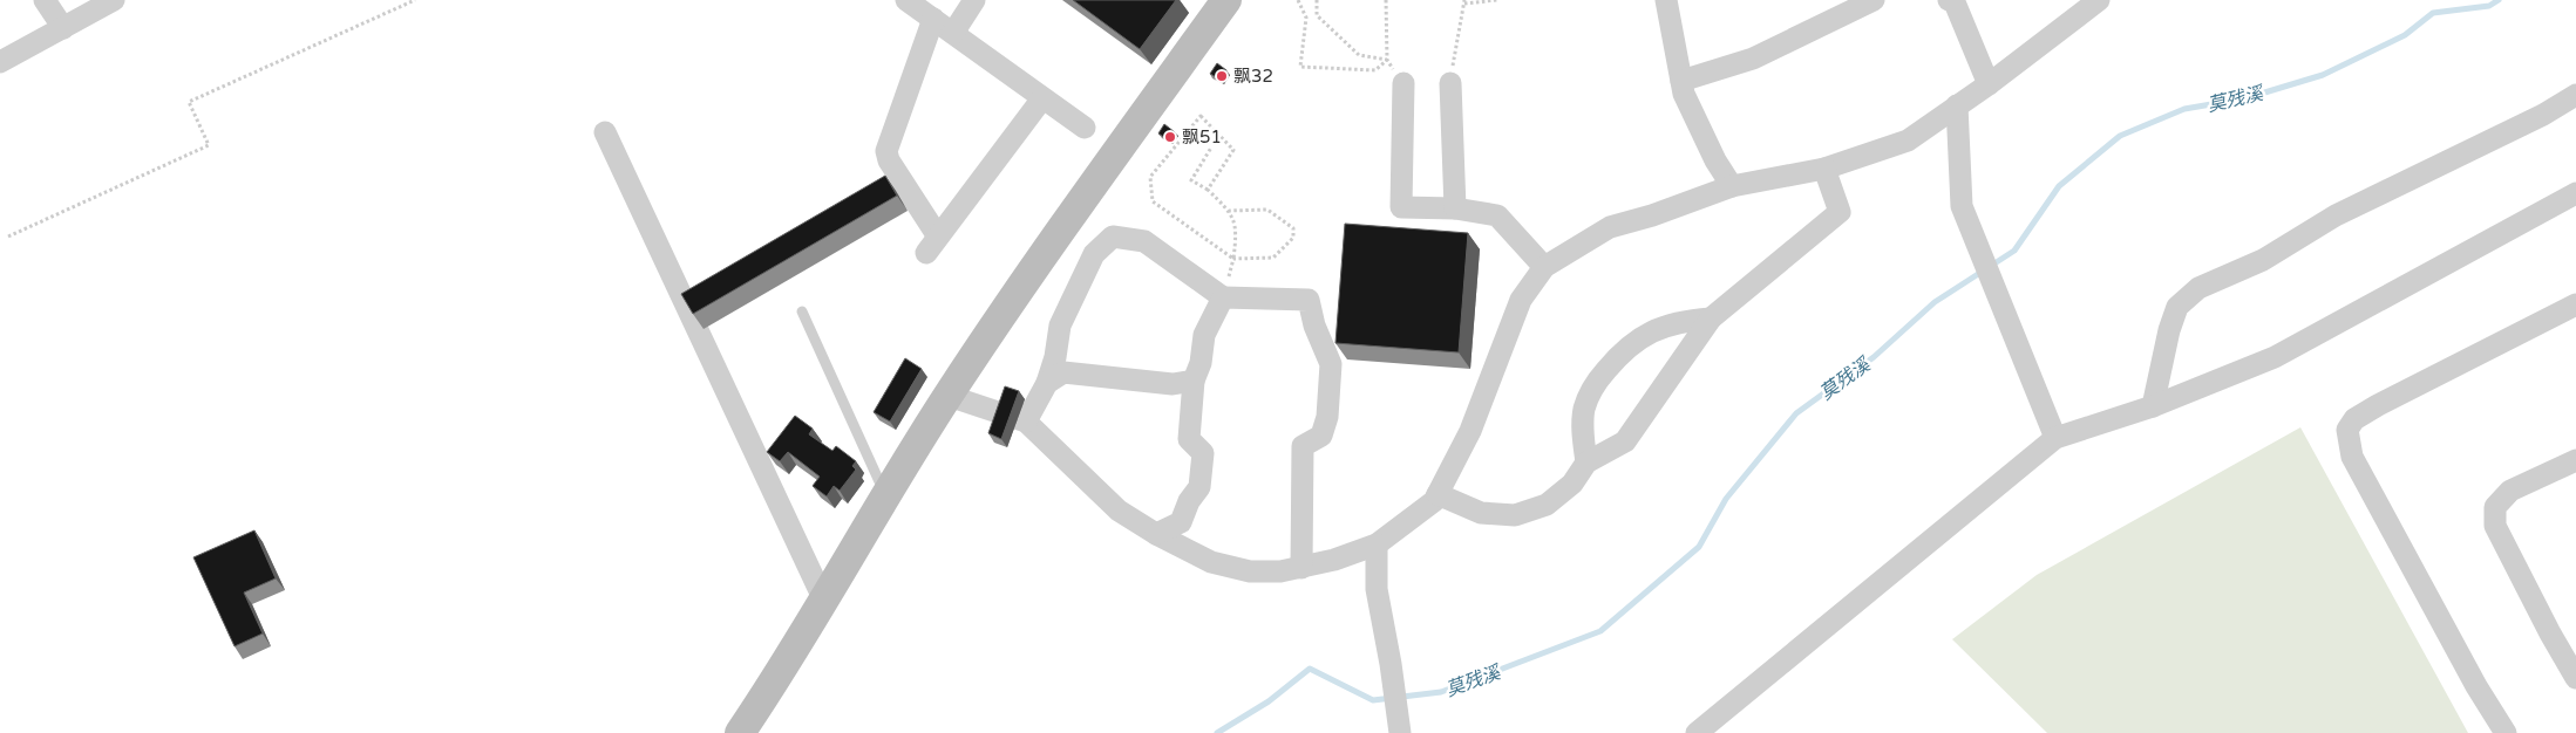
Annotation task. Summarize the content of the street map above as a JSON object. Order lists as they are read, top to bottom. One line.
{"water":["莫残溪"],"places":["飘32","飘51"]}
